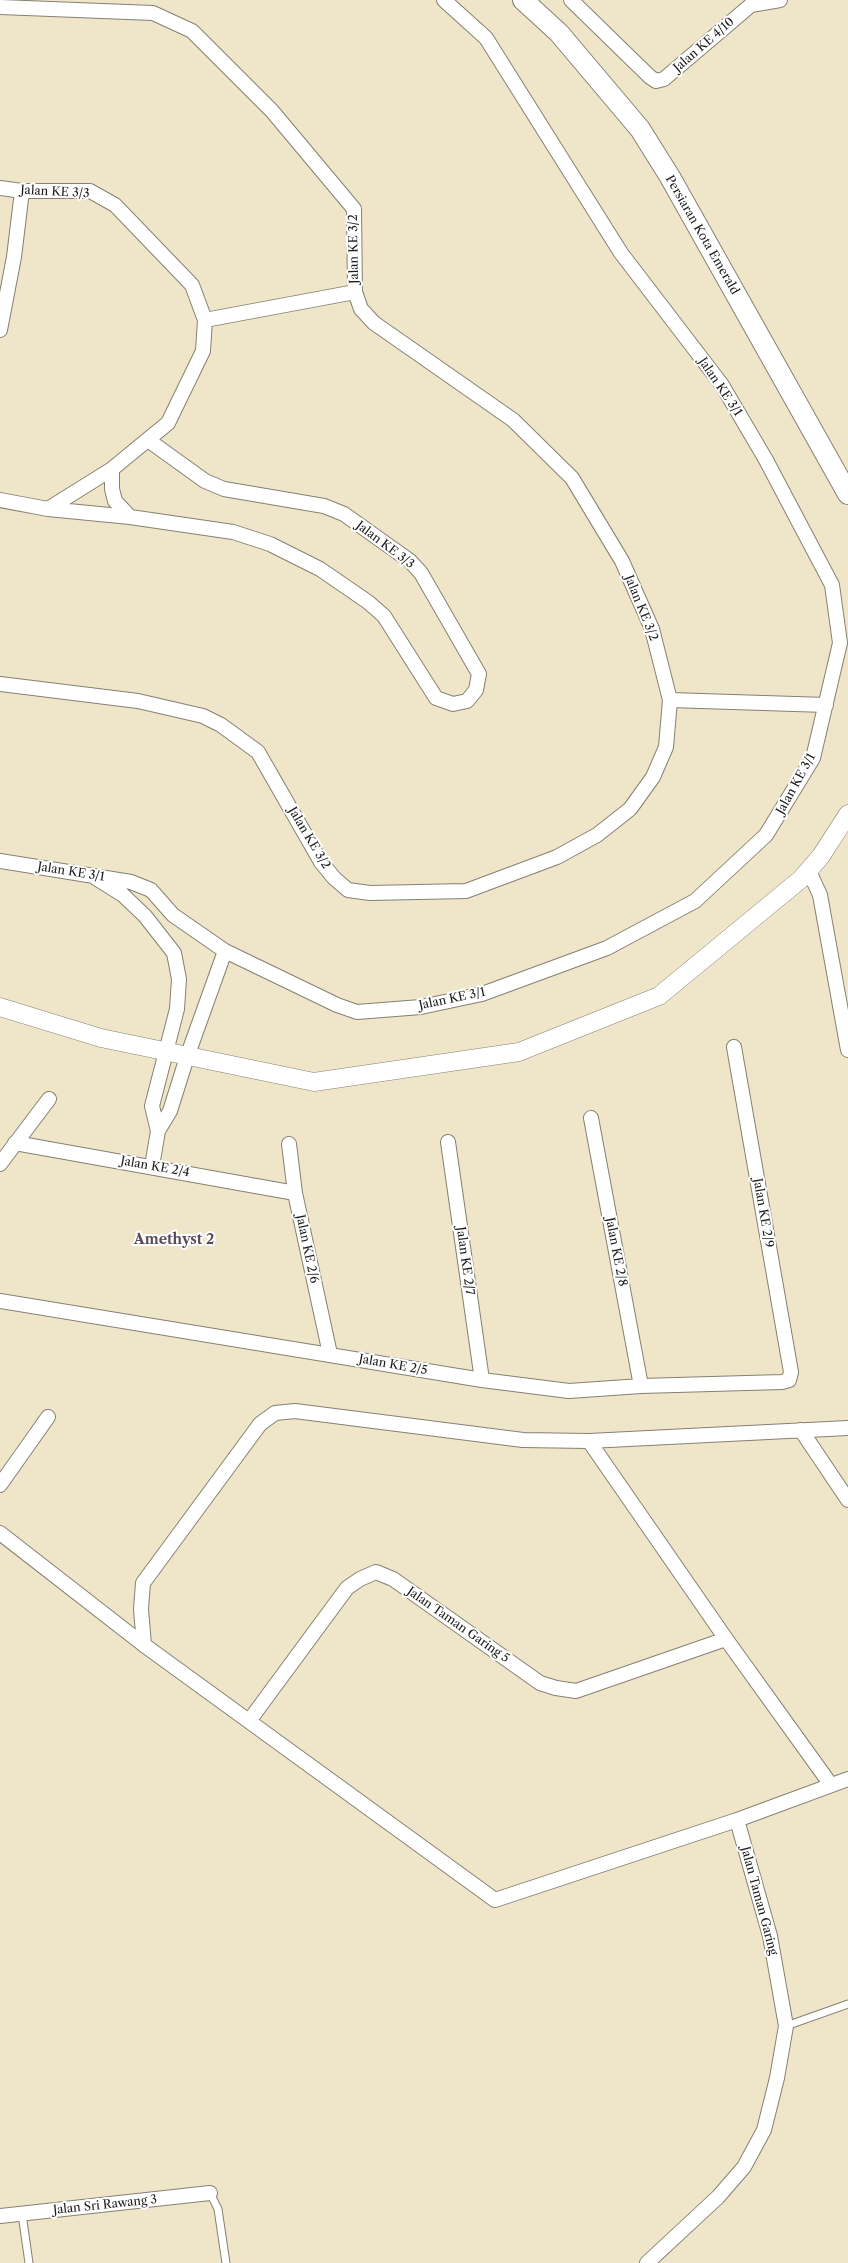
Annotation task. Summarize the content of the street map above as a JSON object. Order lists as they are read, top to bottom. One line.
{"streets":{"main road":["Persiaran Kota Emerald"],"street":["Jalan KE 4/10","Jalan KE 3/3","Jalan KE 3/2","Jalan KE 3/1","Jalan KE 2/4","Jalan KE 2/9","Jalan KE 2/6","Jalan KE 2/8","Jalan KE 2/7","Jalan KE 2/5","Jalan Taman Garing 5","Jalan Taman Garing","Jalan Sri Rawang 3"]},"crossings":[["Jalan KE 2/4","Jalan KE 2/6"],["Jalan KE 2/9","Jalan KE 2/5"],["Jalan KE 2/6","Jalan KE 2/5"],["Jalan KE 2/8","Jalan KE 2/5"],["Jalan KE 2/7","Jalan KE 2/5"]],"districts":["Amethyst 2"]}
